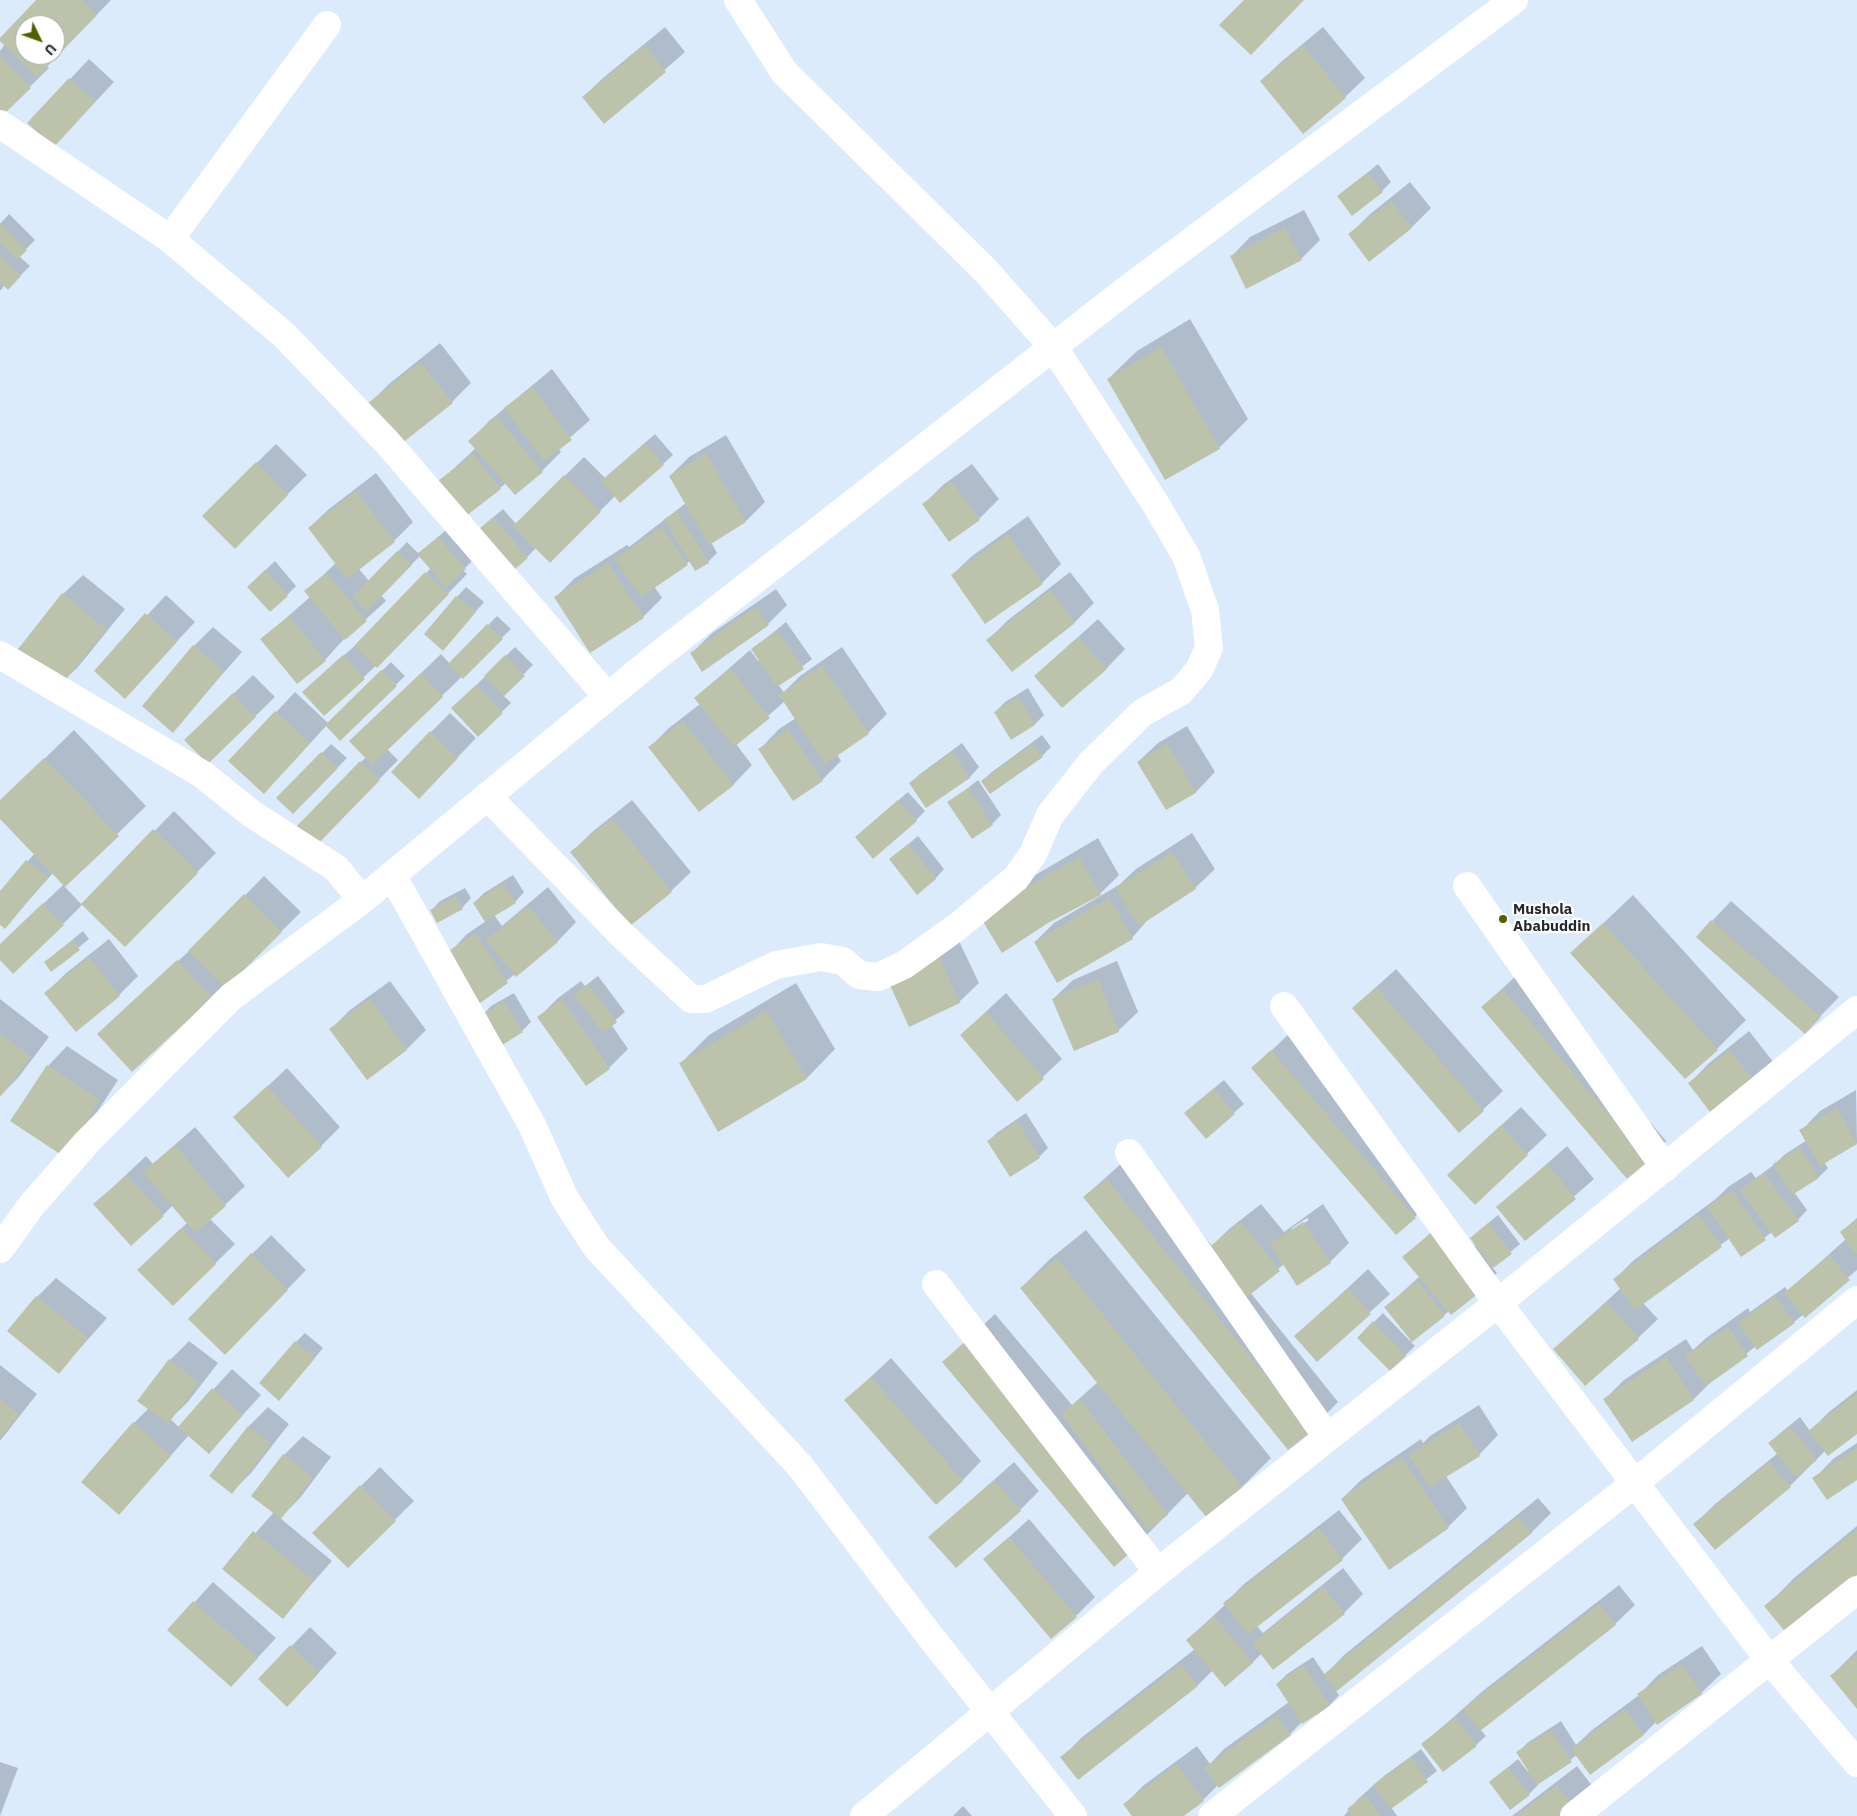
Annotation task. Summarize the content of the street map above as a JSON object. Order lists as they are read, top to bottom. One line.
{"places":["Mushola Ababuddin"],"north":"bottom right"}
